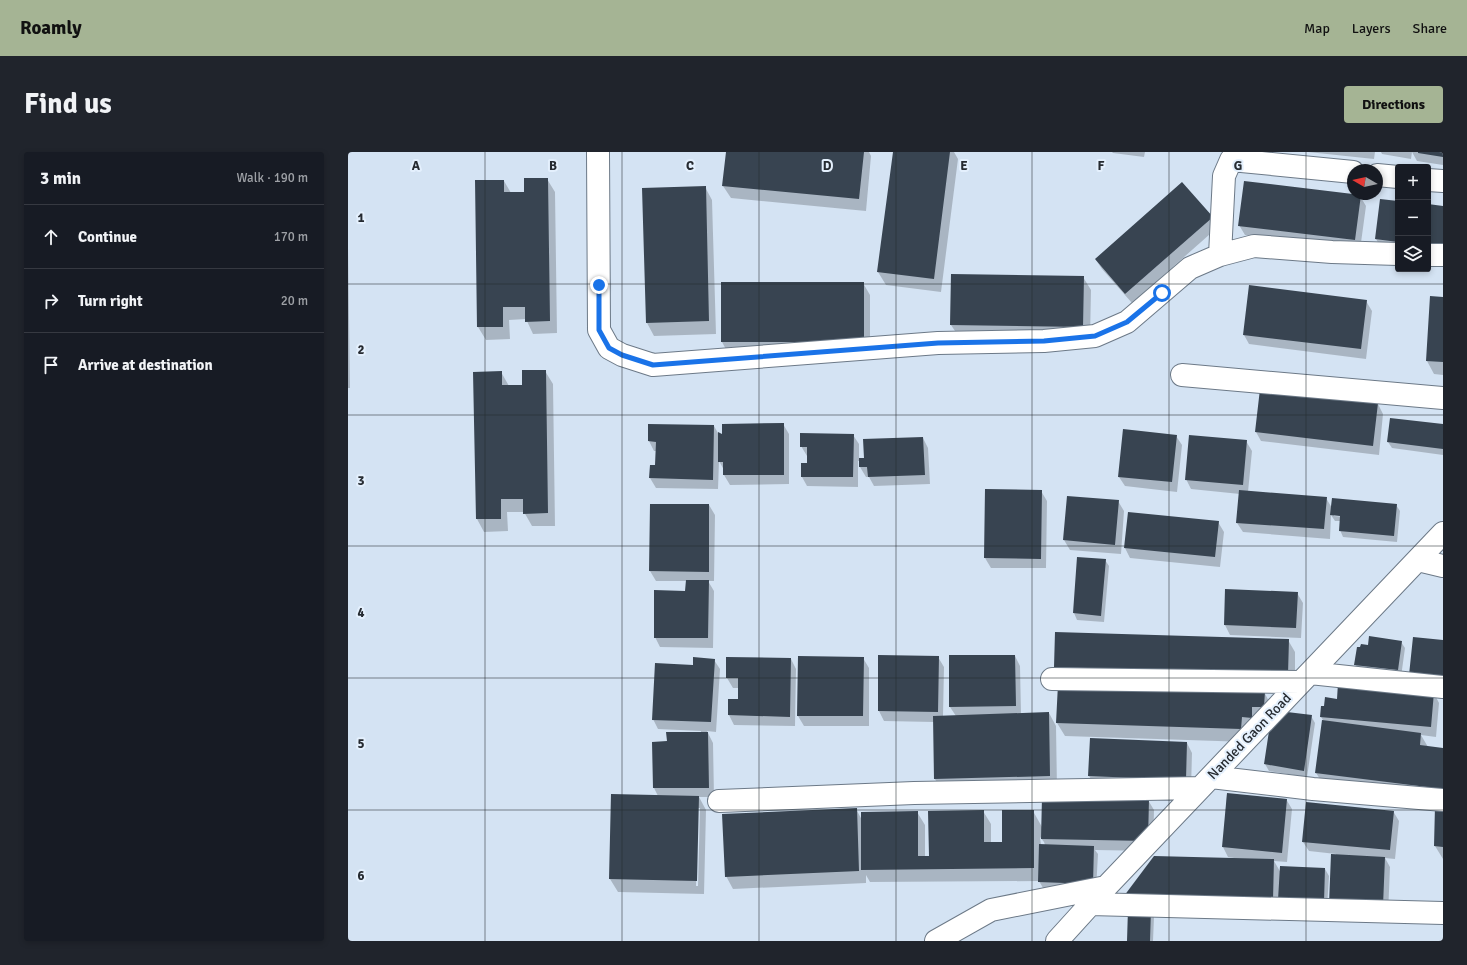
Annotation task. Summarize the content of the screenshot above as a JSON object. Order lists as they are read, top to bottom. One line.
{"streets":{"street":["Nanded Gaon Road"]},"north":"left","page":{"header":"Roamly","nav":["Map","Layers","Share"],"buttons":"Directions","title":"Find us","heading":["3 min","Walk · 190 m"],"map_buttons":["+","−"],"list":[["Continue","170 m"],["Turn right","20 m"],"Arrive at destination"]},"grid":{"columns":["A","B","C","D","E","F","G"],"rows":["1","2","3","4","5","6"]}}
